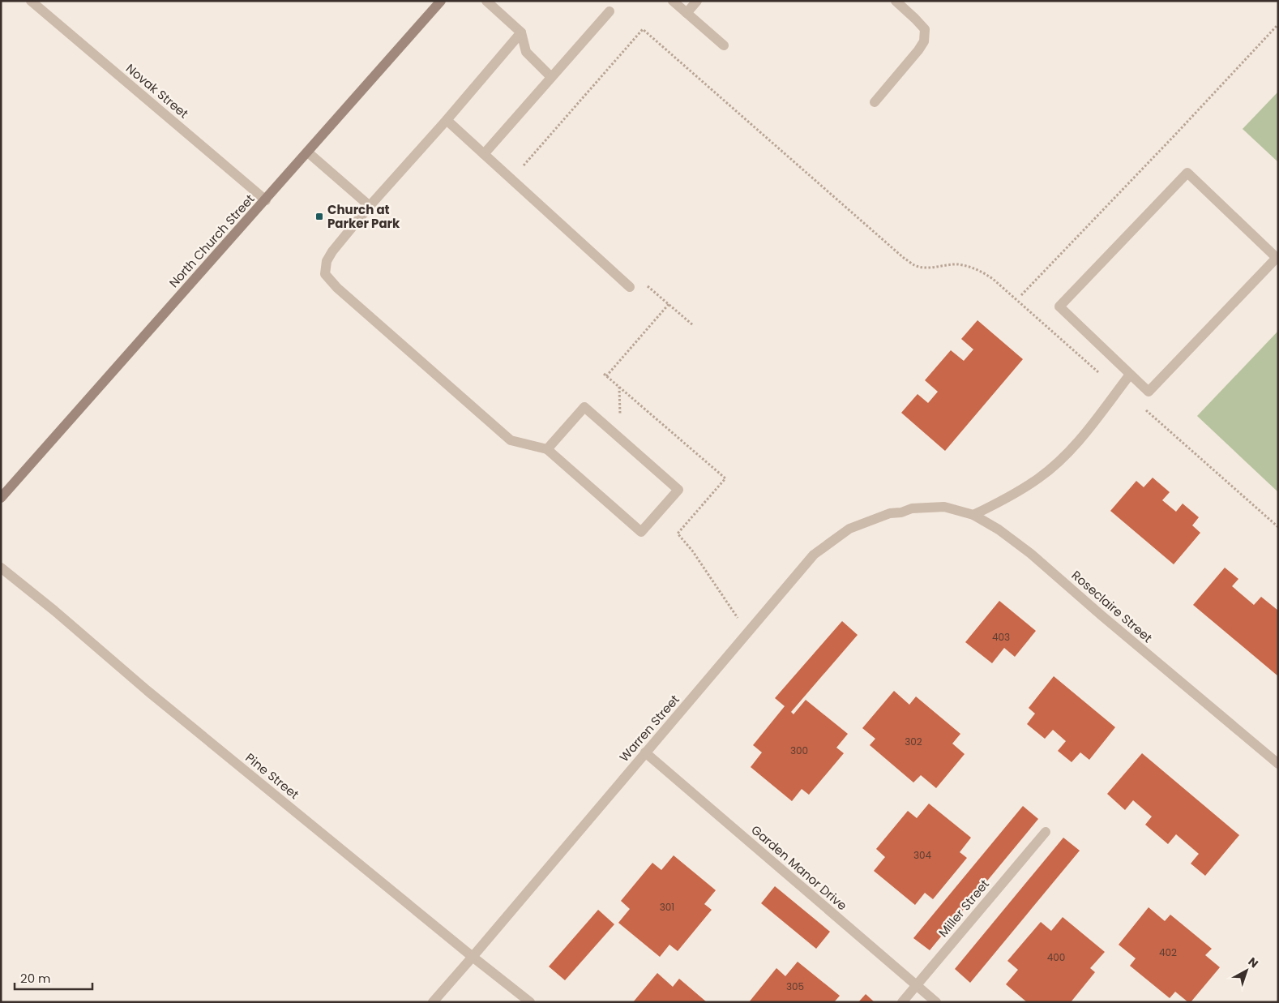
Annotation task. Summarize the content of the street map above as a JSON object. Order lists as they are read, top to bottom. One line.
{"streets":{"main road":["North Church Street"],"street":["Novak Street","Roseclaire Street","Warren Street","Pine Street","Garden Manor Drive","Miller Street"]},"crossings":[["Novak Street","North Church Street"],["Roseclaire Street","Warren Street"],["Warren Street","Pine Street"],["Warren Street","Garden Manor Drive"],["Garden Manor Drive","Miller Street"]],"places":{"transit":["Church at Parker Park"]},"house_numbers":["403","302","300","304","301","402","400","305"],"scale_bar":"20 m","north":"top right"}
